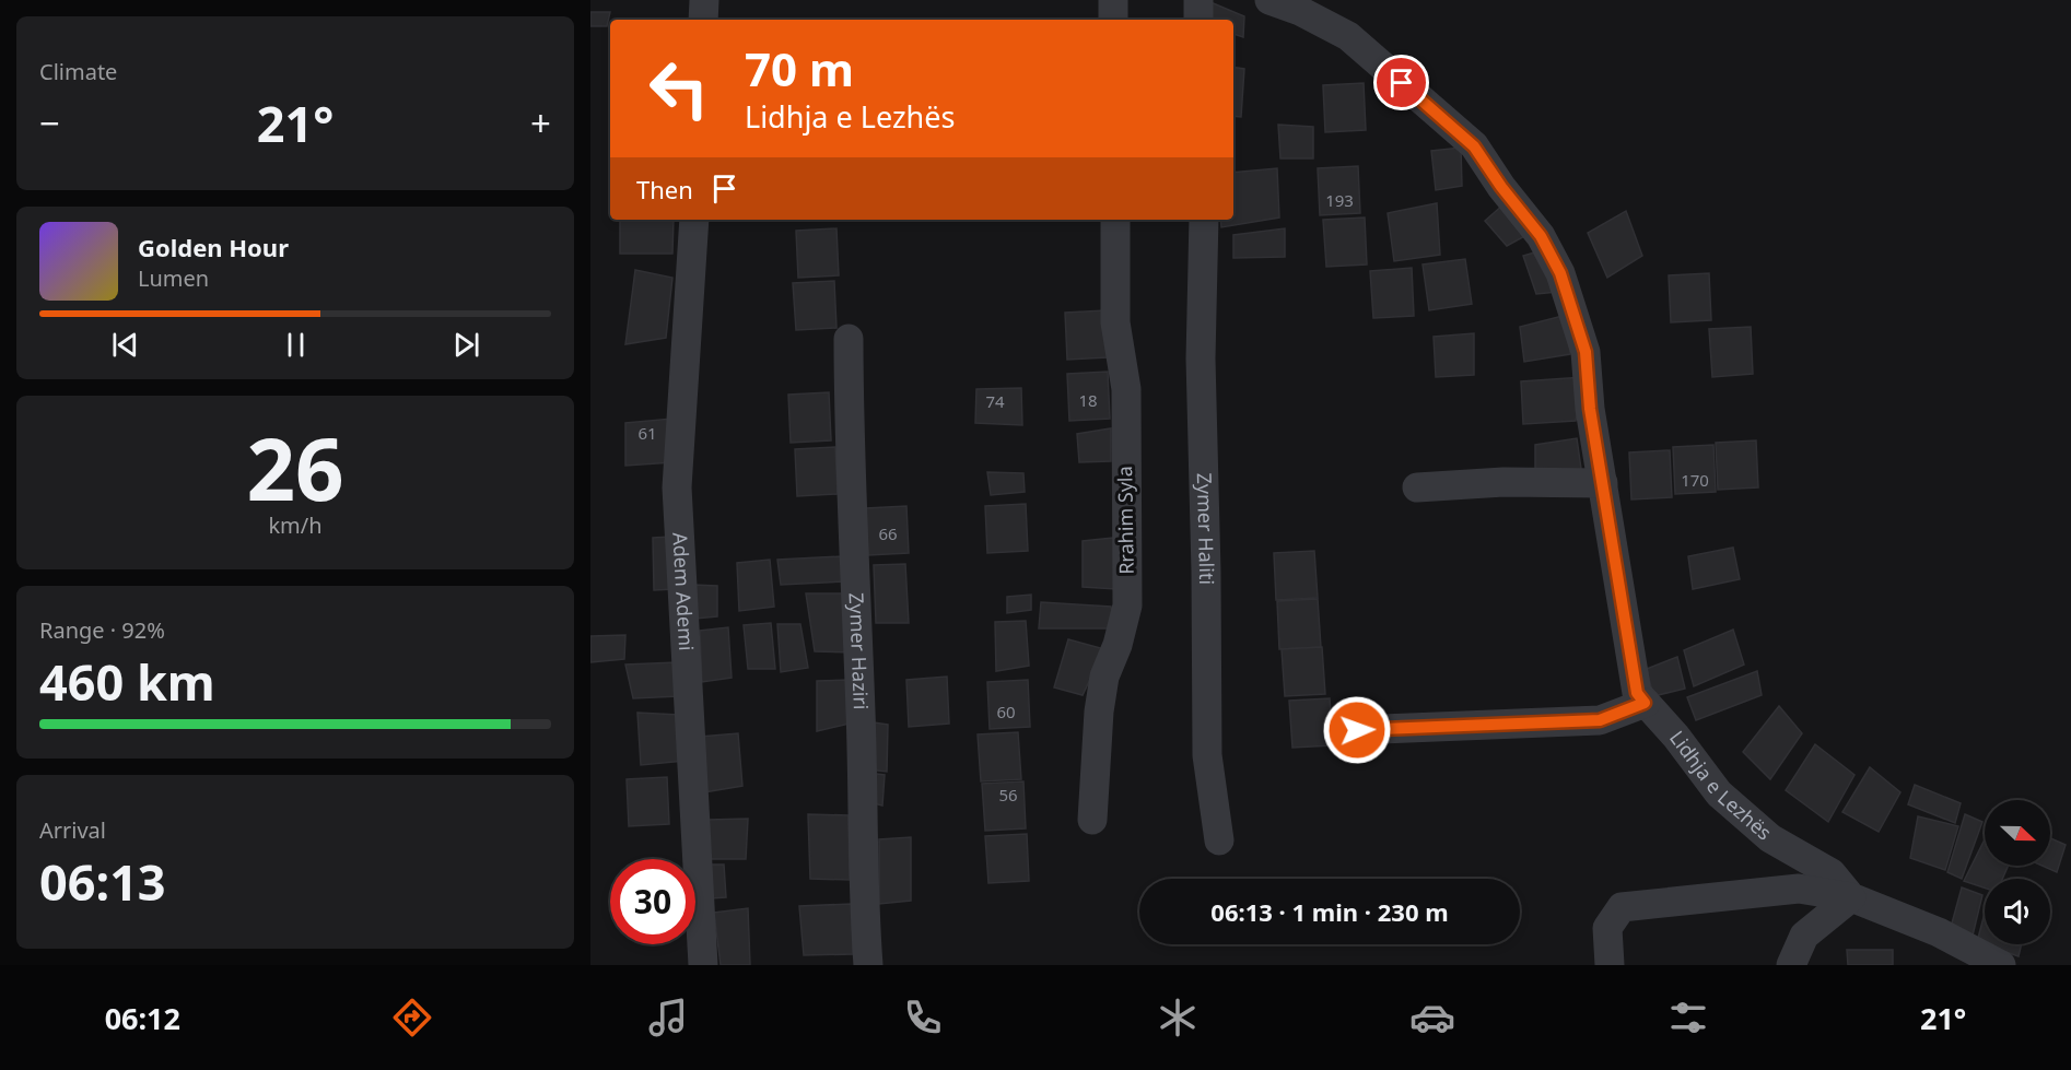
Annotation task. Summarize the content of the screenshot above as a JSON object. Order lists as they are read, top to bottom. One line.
{"streets":{"street":["Rrahim Syla","Zymer Haliti","Adem Ademi","Zymer Haziri","Lidhja e Lezhës"]},"house_numbers":["193","18","74","61","170","66","60","56"],"north":"right","page":{"tile":["Climate",["26","km/h"],["Range · 92%","460 km"],["Arrival","06:13"]],"turn":["70 m","Lidhja e Lezhës"],"heat":["−","21°","+"],"then":"Then","song":["Golden Hour","Lumen"],"limit":"30","trip":"06:13 · 1 min · 230 m","tabs":["06:12","21°"]}}
